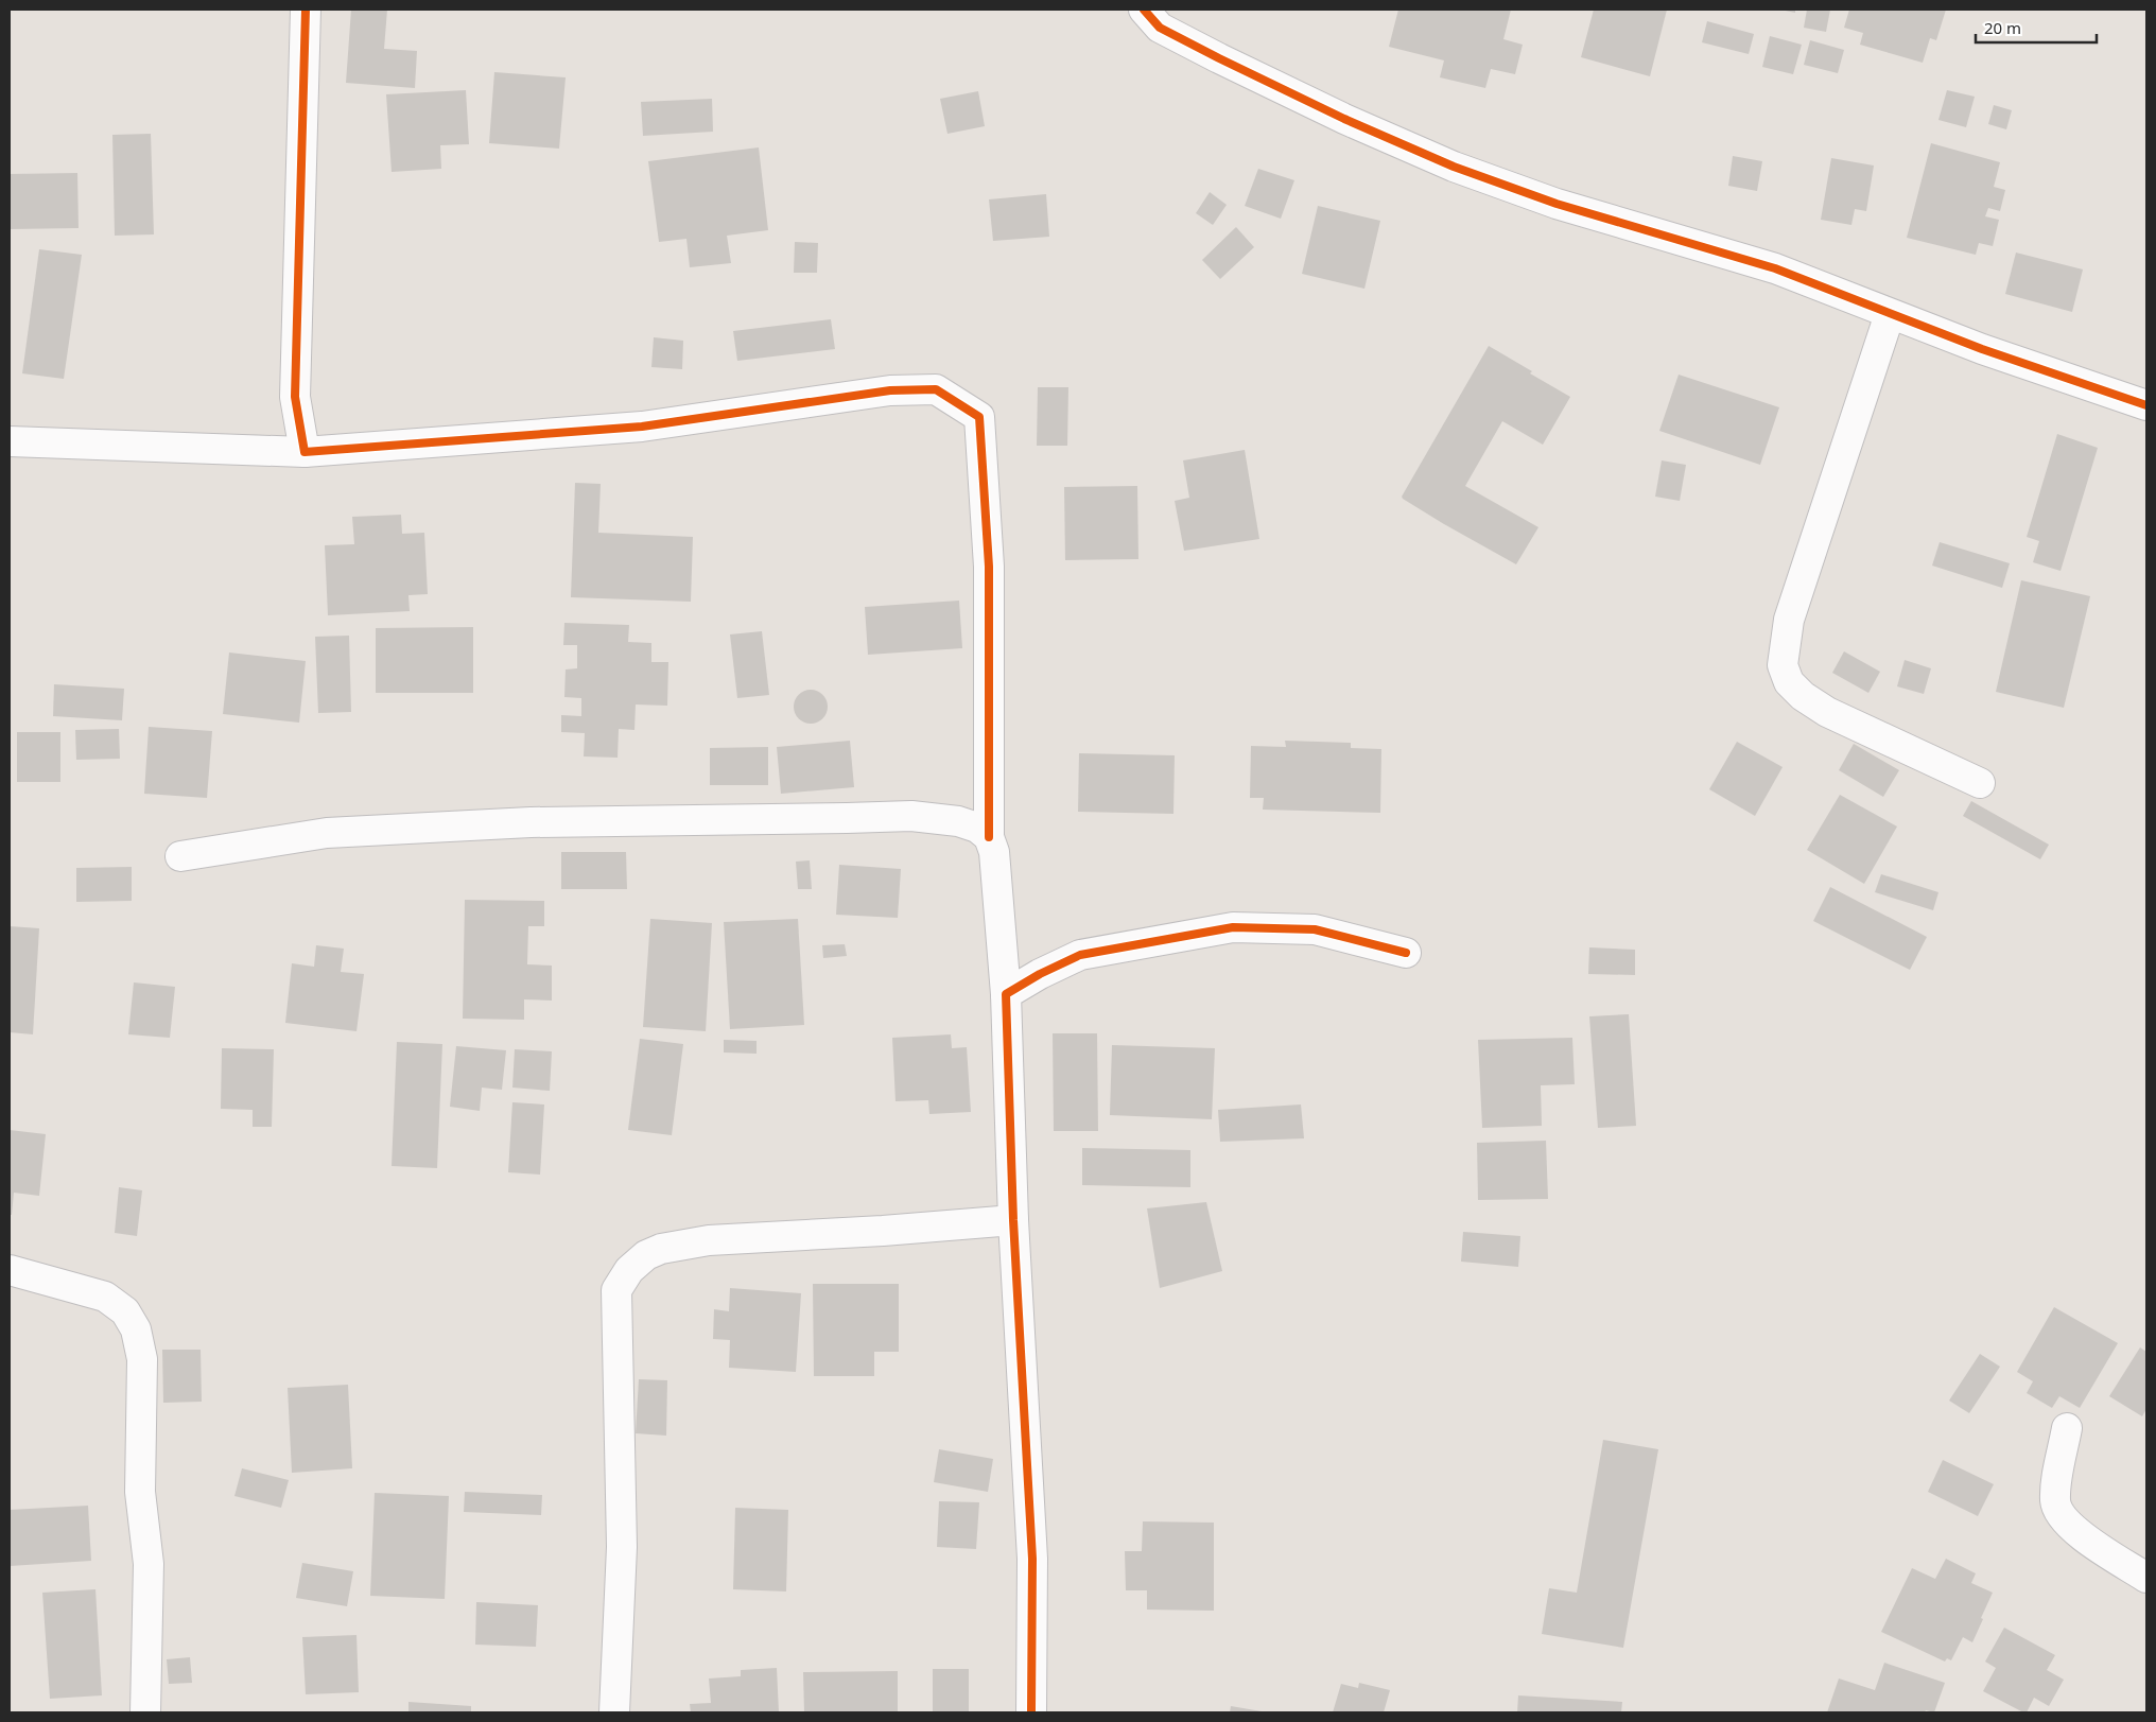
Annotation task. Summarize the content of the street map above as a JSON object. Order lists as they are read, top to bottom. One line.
{"scale_bar":"20 m"}
